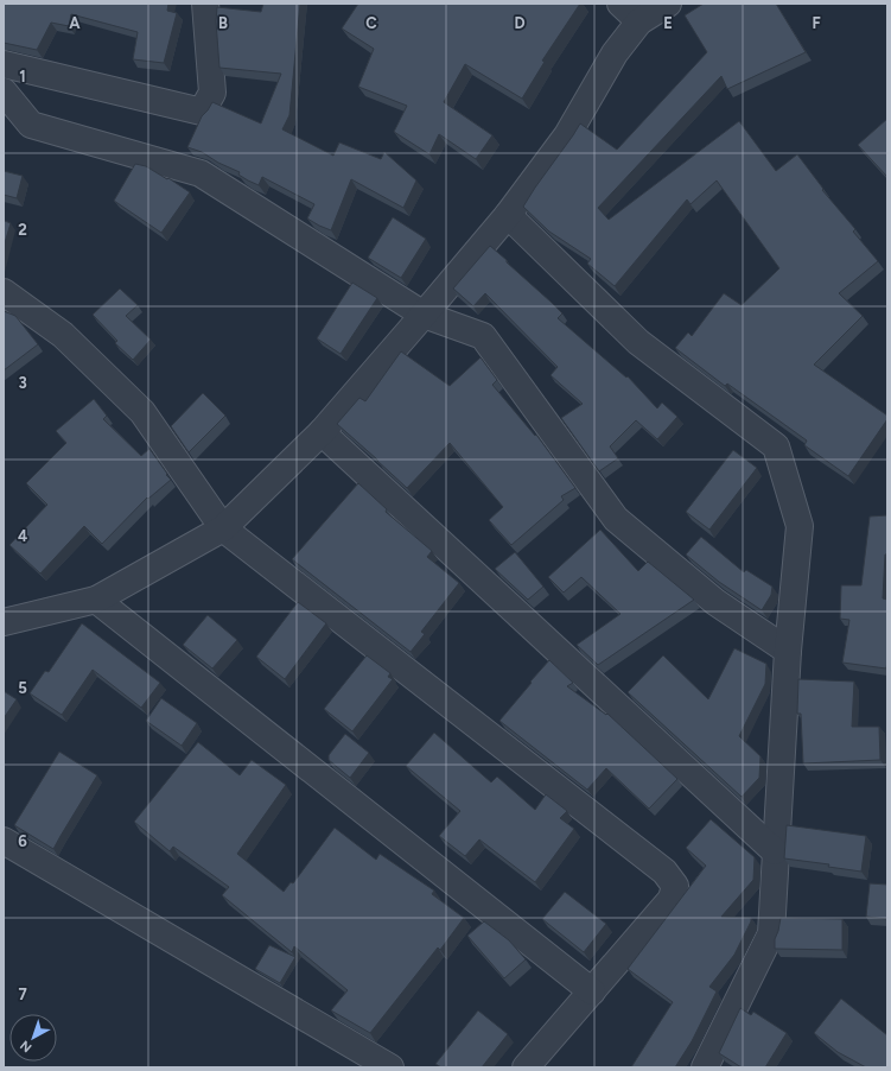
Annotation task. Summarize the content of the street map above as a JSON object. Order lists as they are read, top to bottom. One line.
{"north":"bottom left","grid":{"columns":["A","B","C","D","E","F"],"rows":["1","2","3","4","5","6","7"]}}
